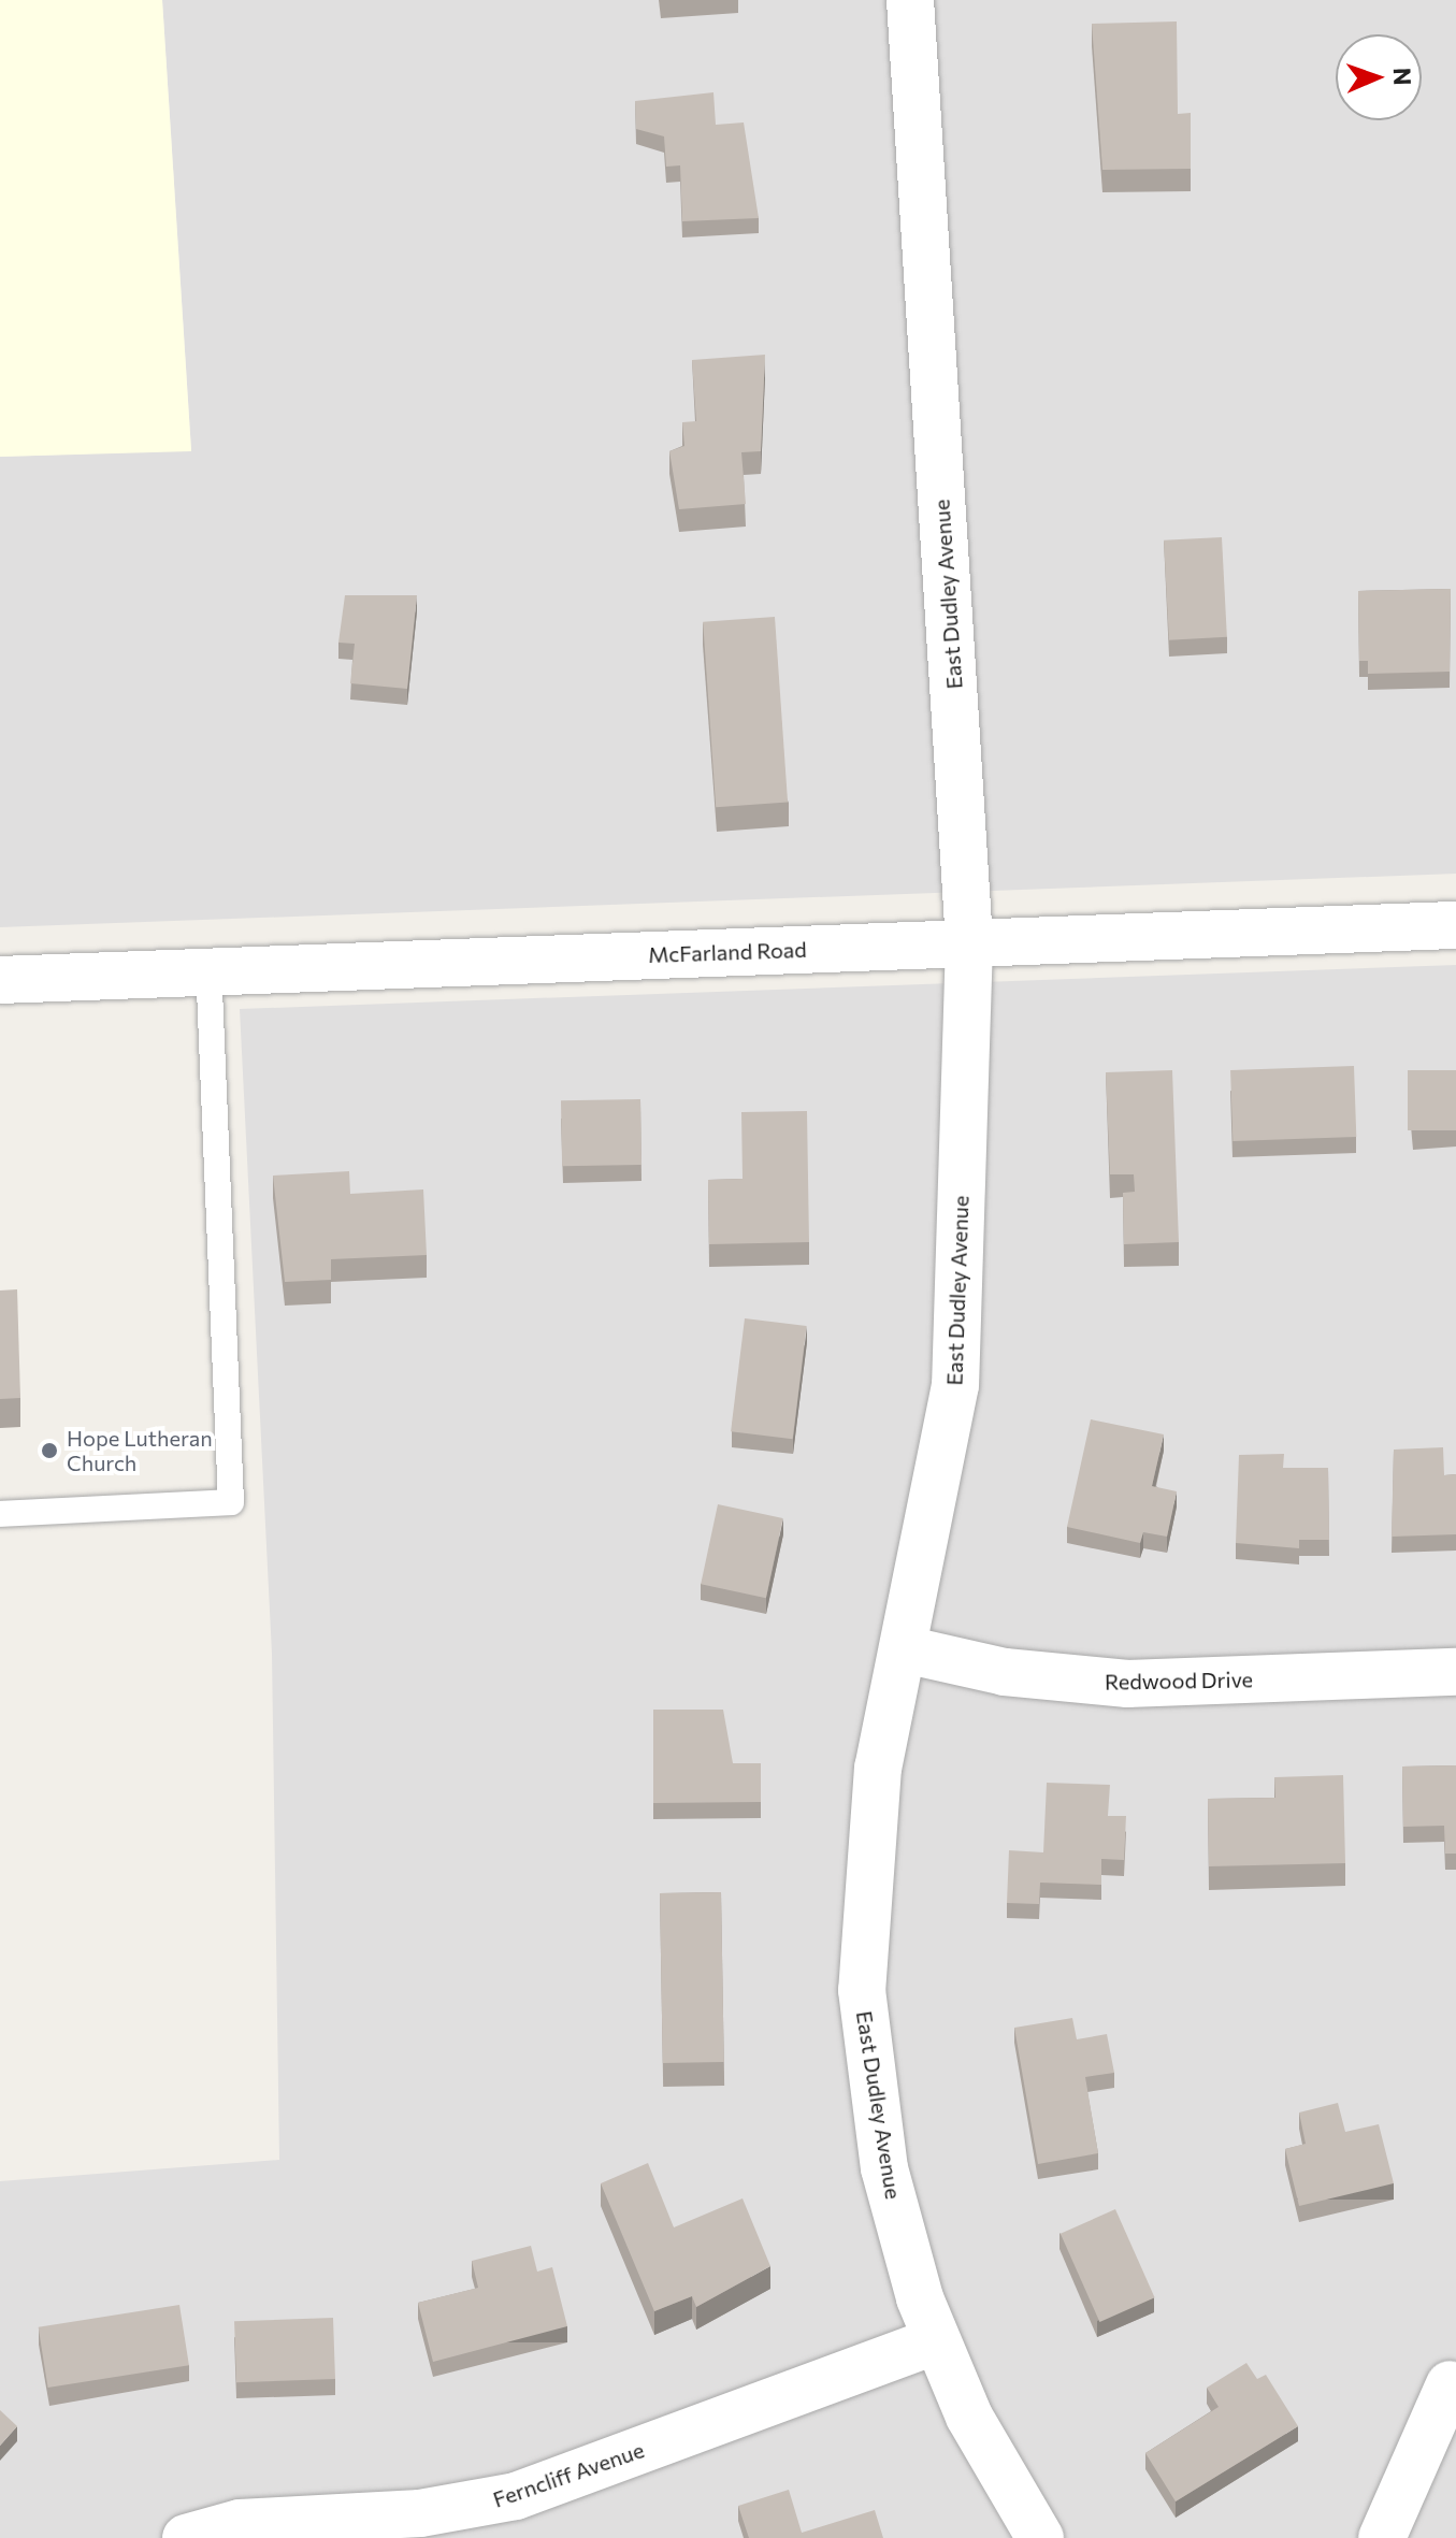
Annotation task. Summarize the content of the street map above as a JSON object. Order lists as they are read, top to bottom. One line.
{"streets":{"street":["East Dudley Avenue","McFarland Road","Redwood Drive","Ferncliff Avenue"]},"crossings":[["East Dudley Avenue","McFarland Road"],["East Dudley Avenue","Redwood Drive"],["East Dudley Avenue","Ferncliff Avenue"]],"places":["Hope Lutheran Church"],"north":"right"}
